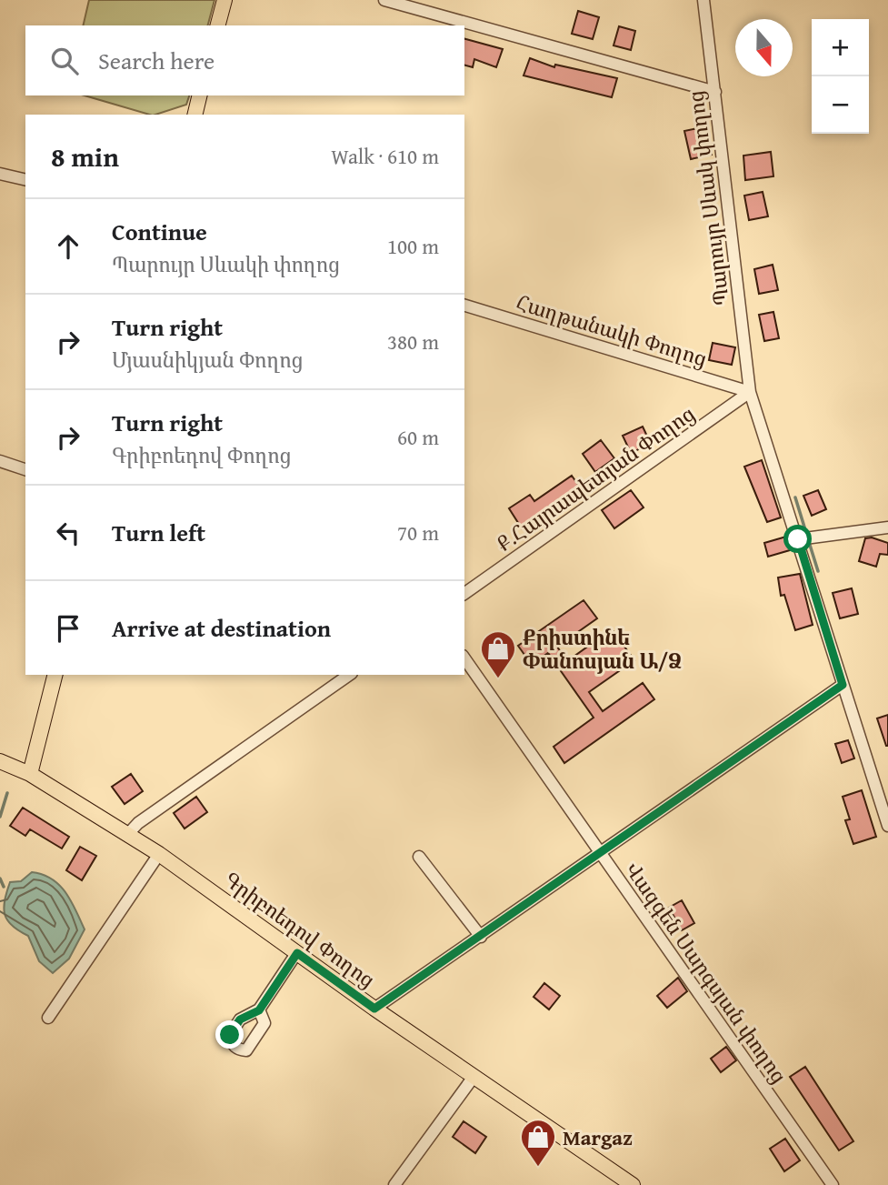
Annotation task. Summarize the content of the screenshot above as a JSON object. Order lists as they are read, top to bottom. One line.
{"streets":{"main road":["Գրիբոեդով Փողոց"],"street":["Պարույր Սևակ փողոց","Հաղթանակի Փողոց","Ք.Հայրապետյան Փողոց","Վազգեն Սարգսյան փողոց"]},"crossings":[["Պարույր Սևակ փողոց","Հաղթանակի Փողոց"],["Պարույր Սևակ փողոց","Ք.Հայրապետյան Փողոց"],["Հաղթանակի Փողոց","Ք.Հայրապետյան Փողոց"]],"places":{"shop":["Քրիստինե Փանոսյան Ա/Ձ","Margaz"]},"north":"bottom","page":{"map_buttons":["+","−"],"search":"Search here","heading":["8 min","Walk · 610 m"],"list":[["Continue","Պարույր Սևակի փողոց","100 m"],["Turn right","Մյասնիկյան Փողոց","380 m"],["Turn right","Գրիբոեդով Փողոց","60 m"],["Turn left","70 m"],"Arrive at destination"]}}
